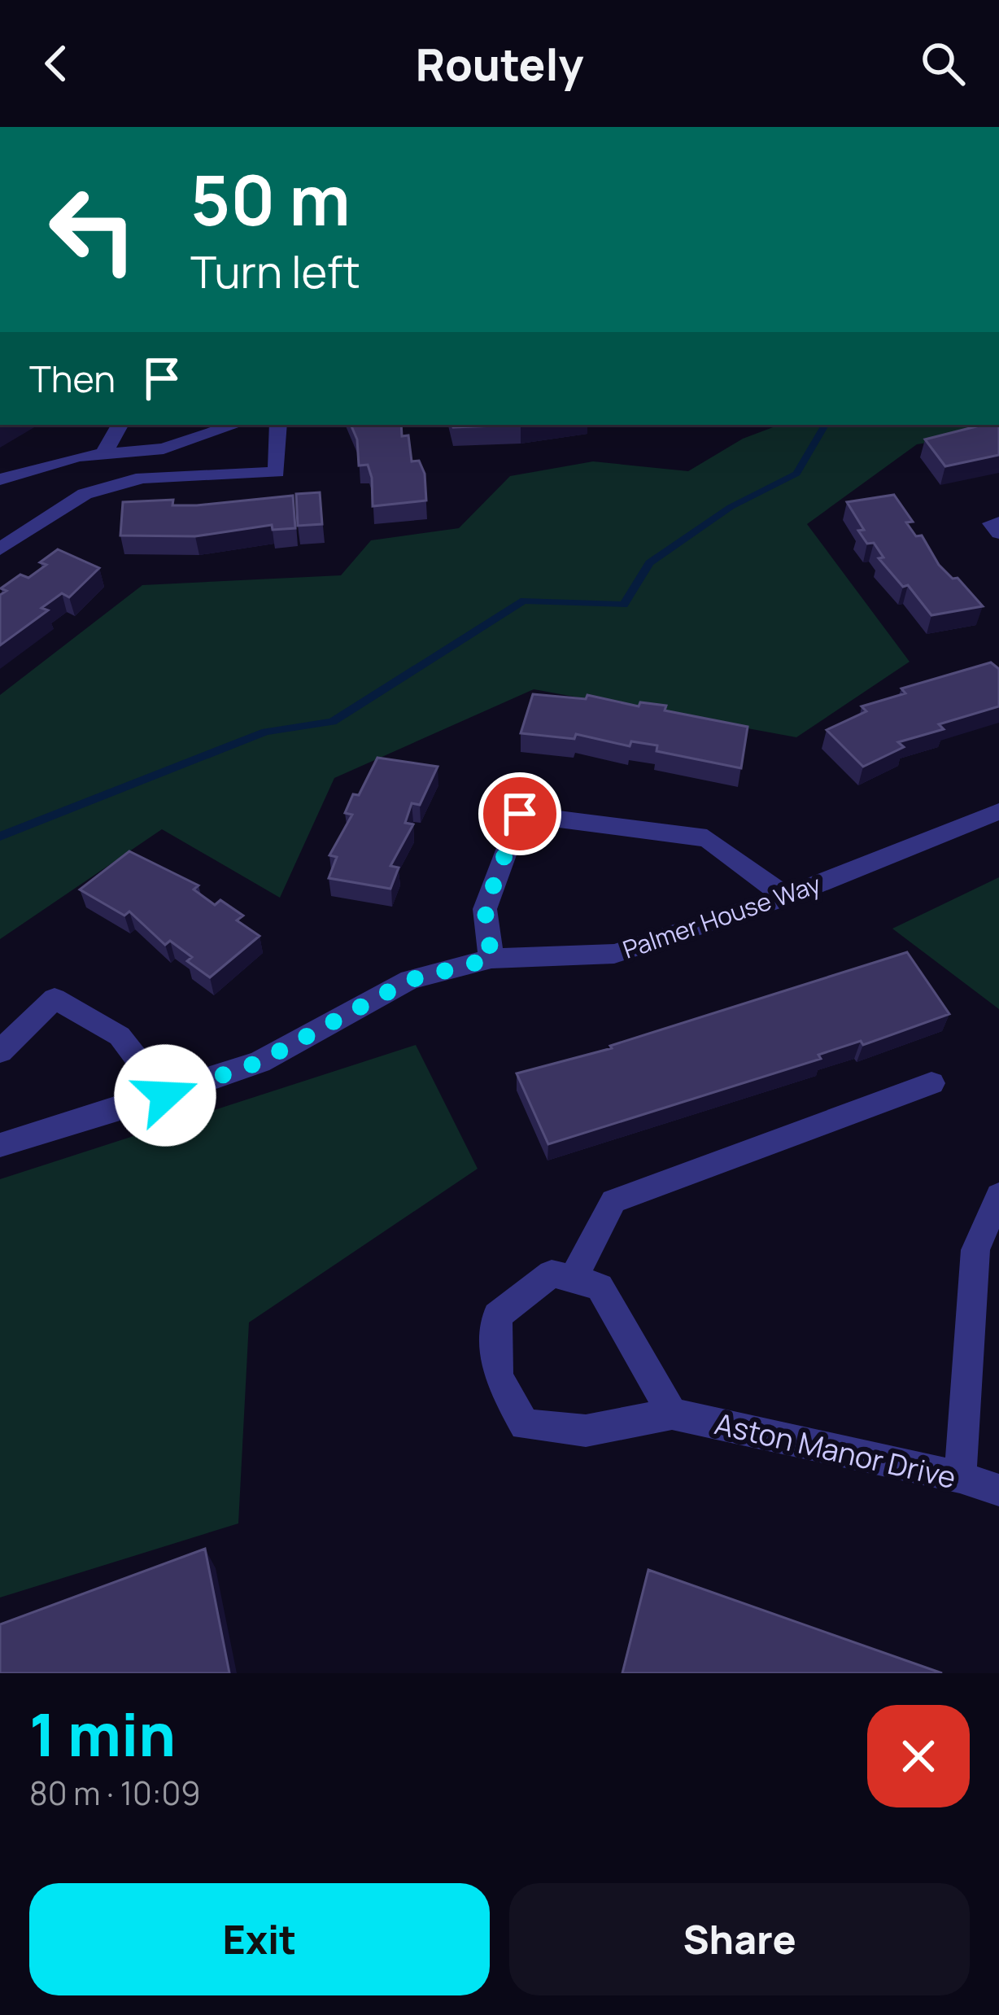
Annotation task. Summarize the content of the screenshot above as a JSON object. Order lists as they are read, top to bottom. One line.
{"streets":{"street":["Palmer House Way","Aston Manor Drive"]},"page":{"header":"Routely","turn":["50 m","Turn left"],"then":"Then","heading":["1 min","80 m · 10:09"],"buttons":["Exit","Share"]}}
